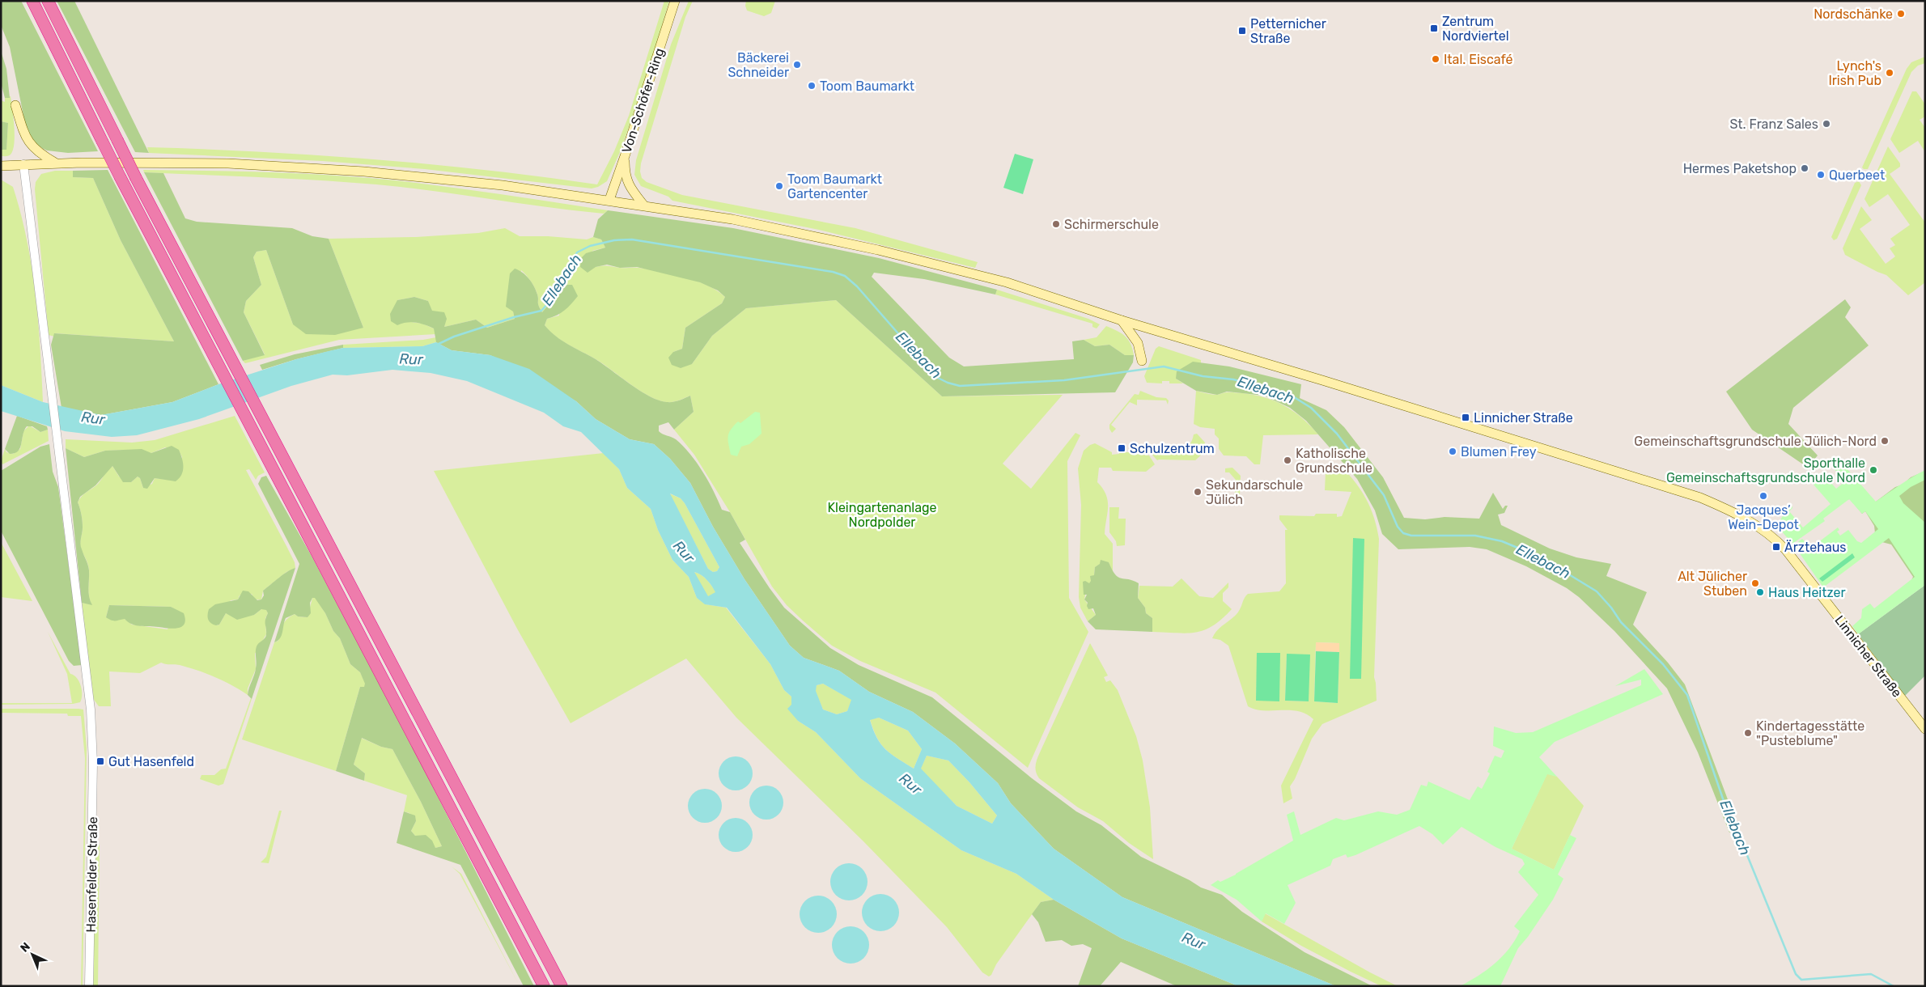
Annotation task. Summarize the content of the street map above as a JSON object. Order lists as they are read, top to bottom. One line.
{"streets":{"main road":["Von-Schöfer-Ring","Linnicher Straße"],"street":["Hasenfelder Straße"]},"crossings":[["Von-Schöfer-Ring","Linnicher Straße"],["Linnicher Straße","Hasenfelder Straße"]],"water":["Ellebach","Rur"],"parks":["Kleingartenanlage Nordpolder"],"places":{"other":["Nordschänke","Ital. Eiscafé","Bäckerei Schneider","Lynch's Irish Pub","Toom Baumarkt","St. Franz Sales","Hermes Paketshop","Querbeet","Toom Baumarkt Gartencenter","Schirmerschule","Gemeinschaftsgrundschule Jülich-Nord","Blumen Frey","Katholische Grundschule","Sporthalle Gemeinschaftsgrundschule Nord","Sekundarschule Jülich","Jacques’ Wein-Depot","Alt Jülicher Stuben","Haus Heitzer","Kindertagesstätte \"Pusteblume\""],"transit":["Zentrum Nordviertel","Petternicher Straße","Linnicher Straße","Schulzentrum","Ärztehaus","Gut Hasenfeld"]},"north":"top left"}
